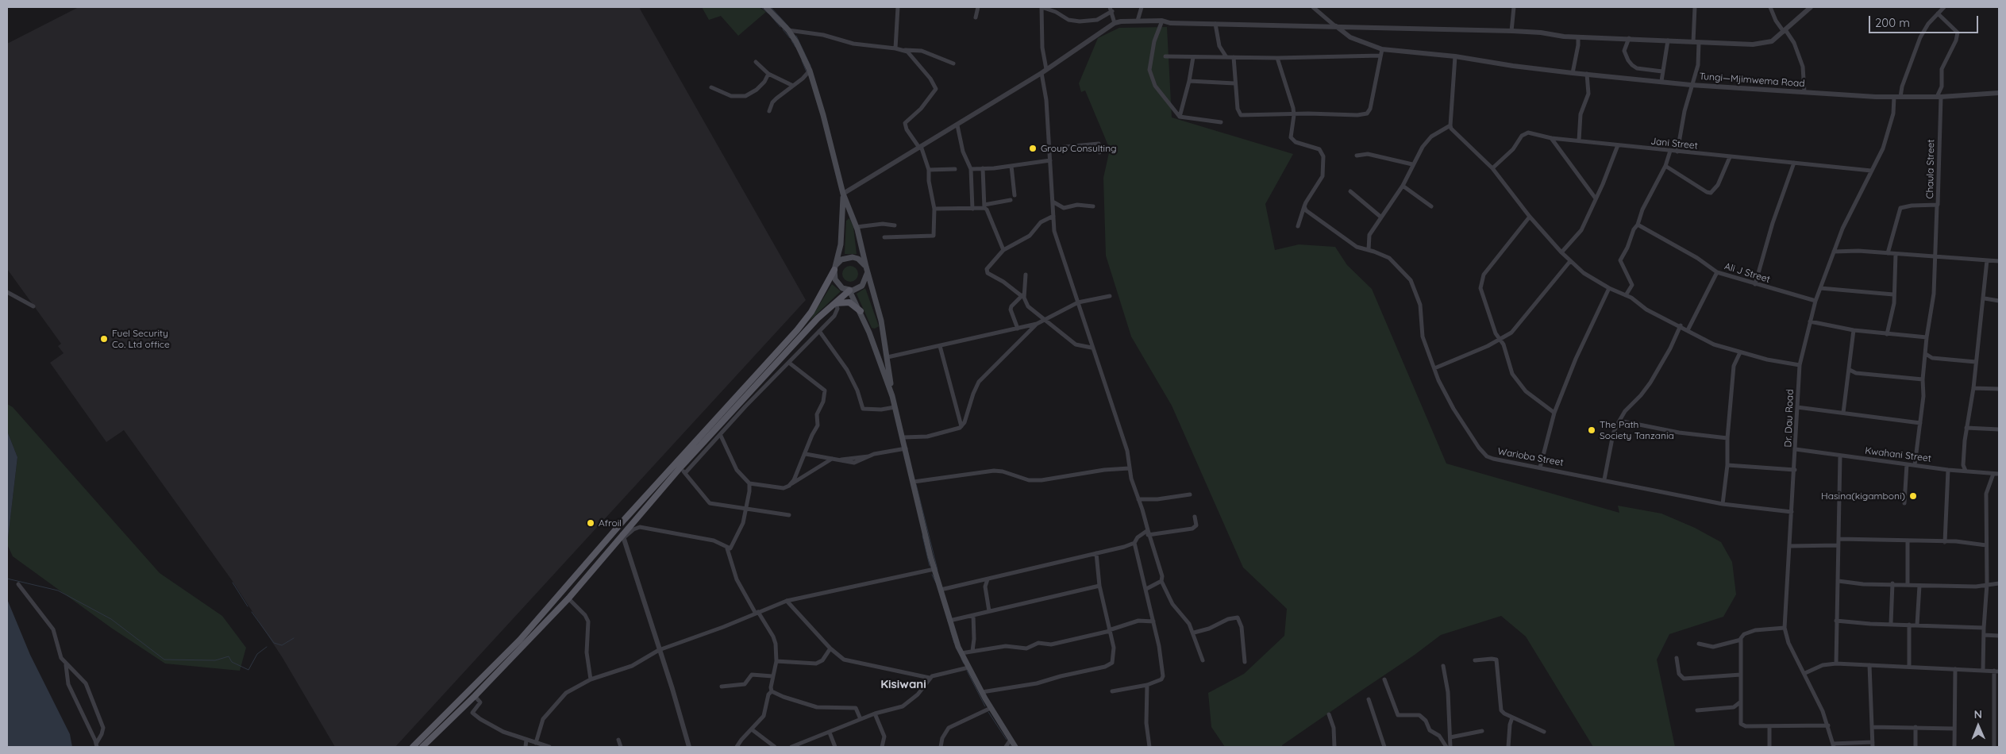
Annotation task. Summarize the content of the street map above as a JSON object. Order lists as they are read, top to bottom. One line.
{"streets":{"street":["Tungi—Mjimwema Road","Jani Street","Chaula Street","Ali J Street","Dr. Dau Road","Kwahani Street","Warioba Street"]},"crossings":[["Tungi—Mjimwema Road","Chaula Street"],["Tungi—Mjimwema Road","Dr. Dau Road"],["Jani Street","Dr. Dau Road"],["Ali J Street","Dr. Dau Road"],["Dr. Dau Road","Kwahani Street"],["Dr. Dau Road","Warioba Street"]],"districts":["Kisiwani"],"places":["Group Consulting","Fuel Security Co. Ltd office","The Path Society Tanzania","Hasina(kigamboni)","Afroil"],"scale_bar":"200 m","north":"top"}
